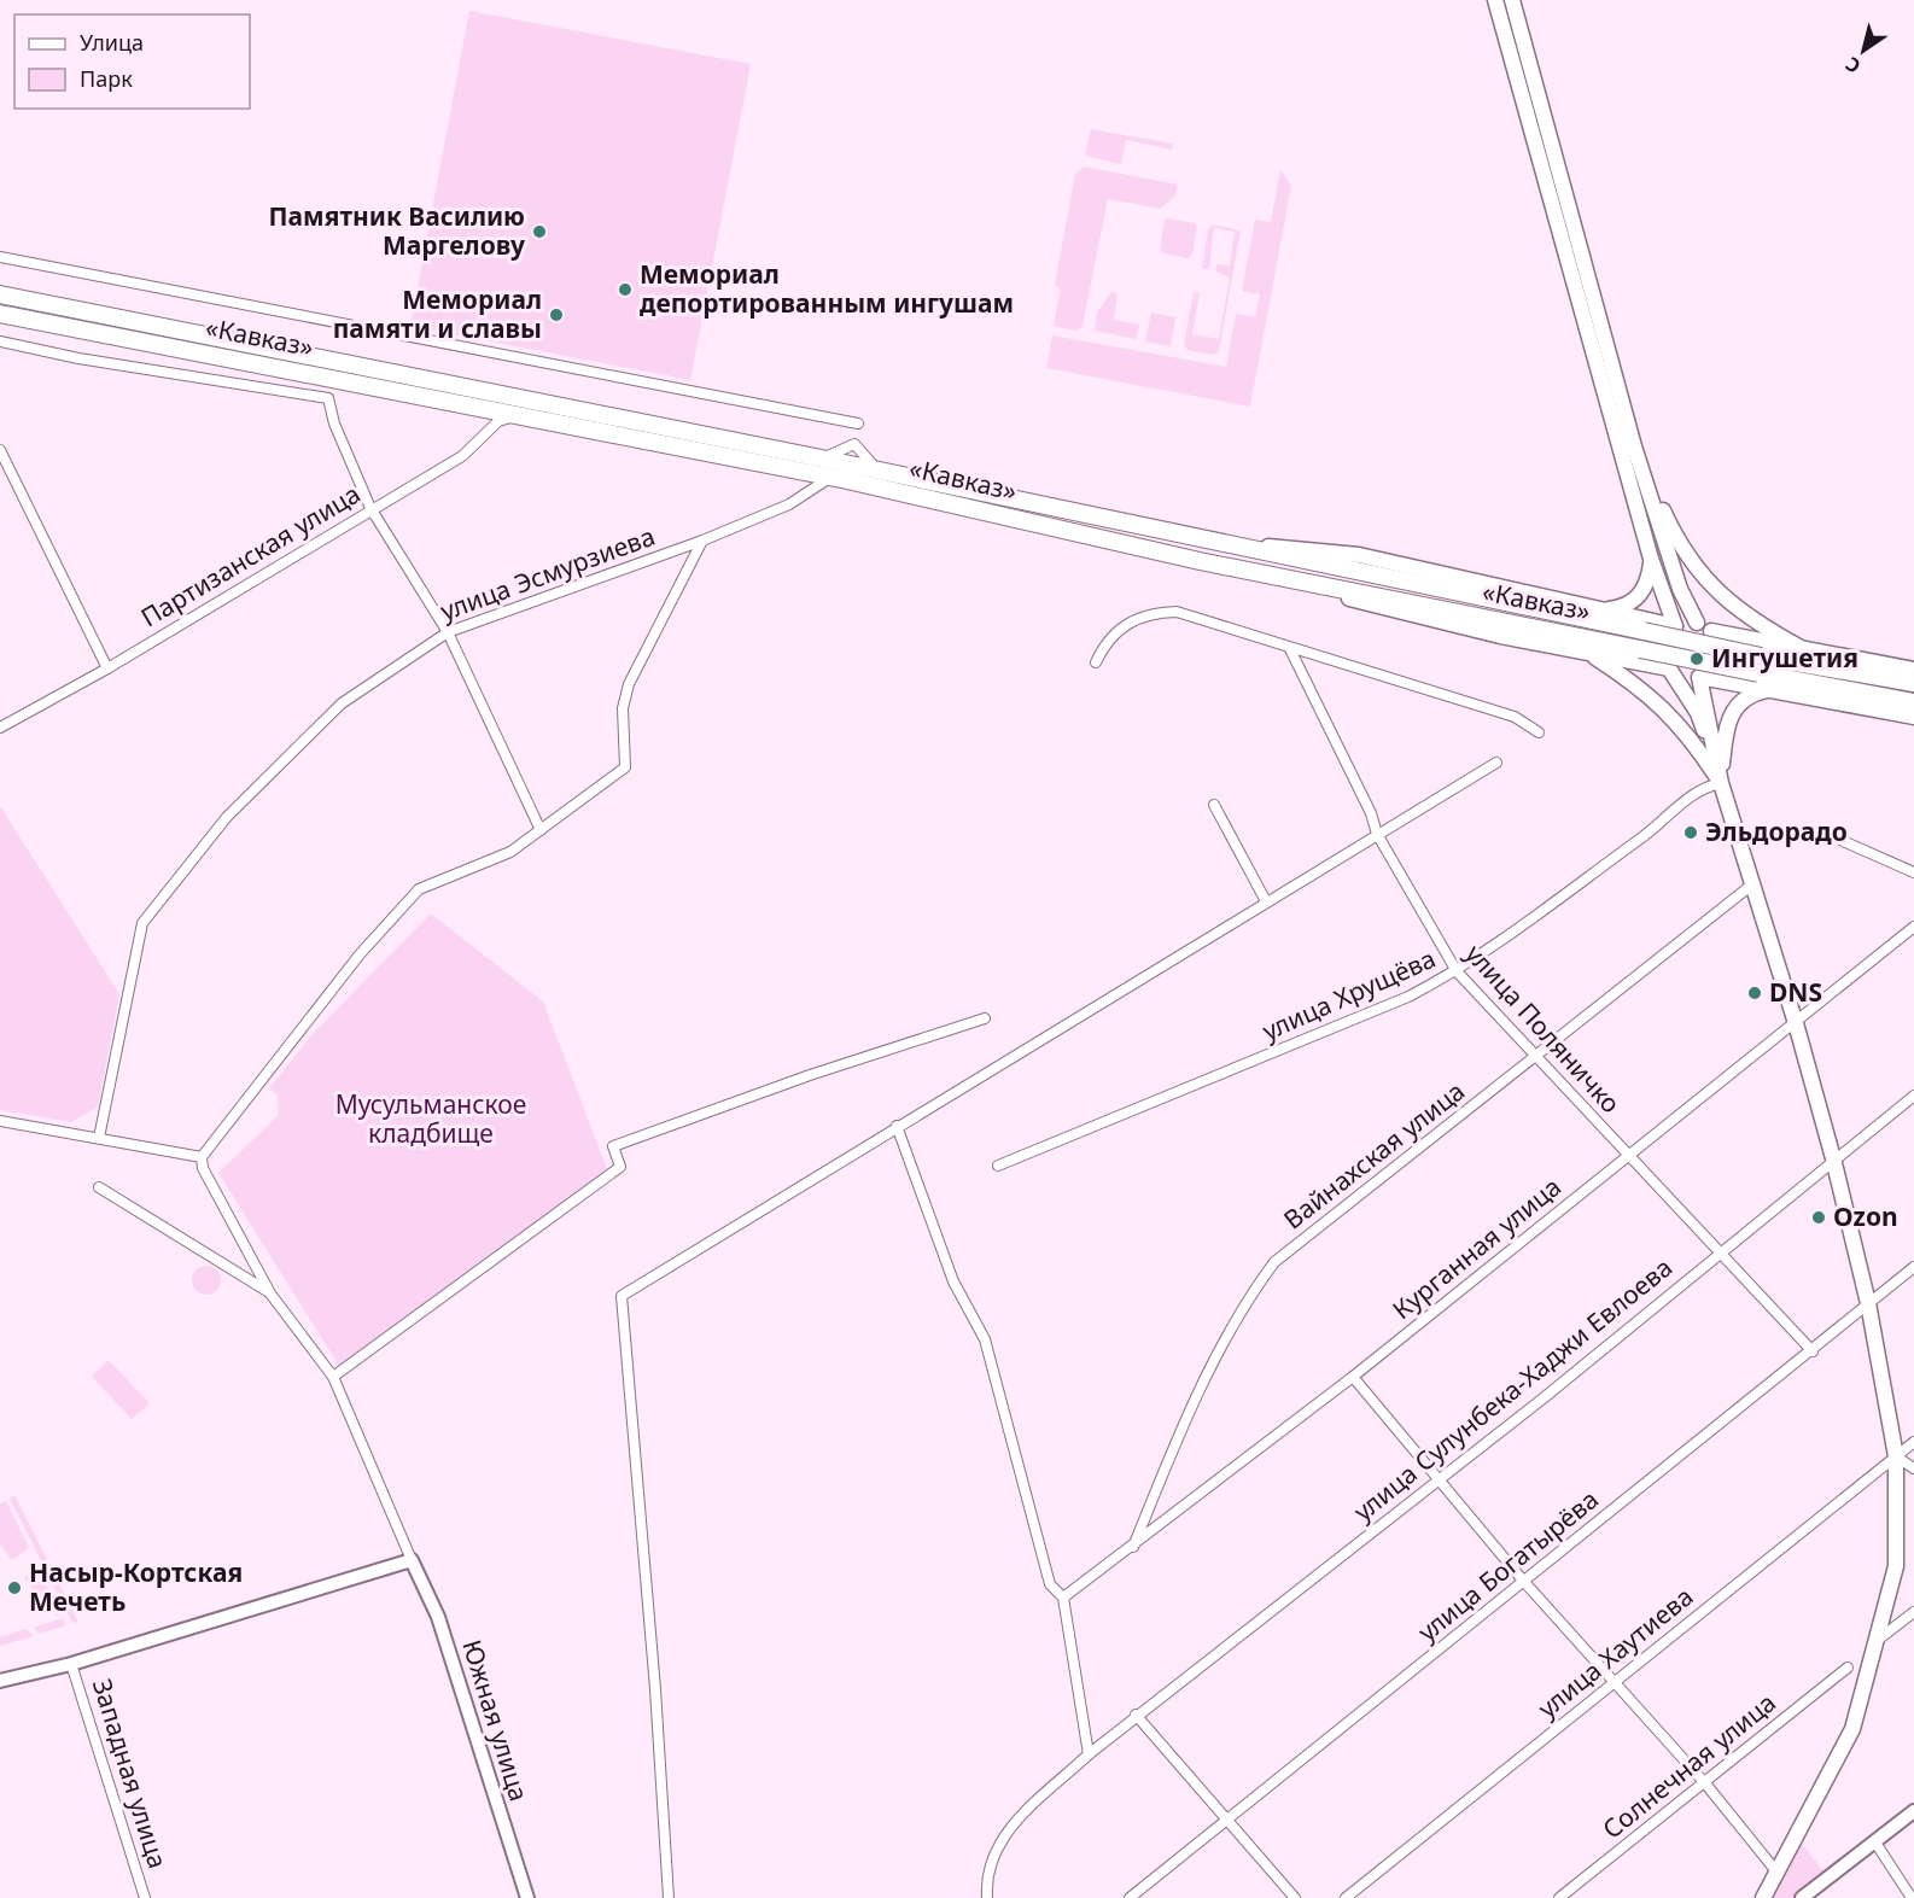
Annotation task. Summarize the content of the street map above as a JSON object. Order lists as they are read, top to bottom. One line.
{"streets":{"highway":["«Кавказ»"],"street":["Партизанская улица","улица Эсмурзиева","улица Хрущёва","улица Поляничко","Вайнахская улица","Курганная улица","улица Сулунбека-Хаджи Евлоева","улица Богатырёва","улица Хаутиева","Южная улица","Солнечная улица","Западная улица"]},"crossings":[["«Кавказ»","Партизанская улица"],["«Кавказ»","улица Эсмурзиева"],["улица Хрущёва","улица Поляничко"],["улица Поляничко","Вайнахская улица"],["улица Поляничко","Курганная улица"],["улица Поляничко","улица Сулунбека-Хаджи Евлоева"],["улица Поляничко","улица Богатырёва"],["Вайнахская улица","Курганная улица"]],"parks":["Мусульманское кладбище"],"places":["Памятник Василию Маргелову","Мемориал депортированным ингушам","Мемориал памяти и славы","Ингушетия","Эльдорадо","DNS","Ozon","Насыр-Кортская Мечеть"],"legend":["Улица","Парк"],"north":"bottom left"}
